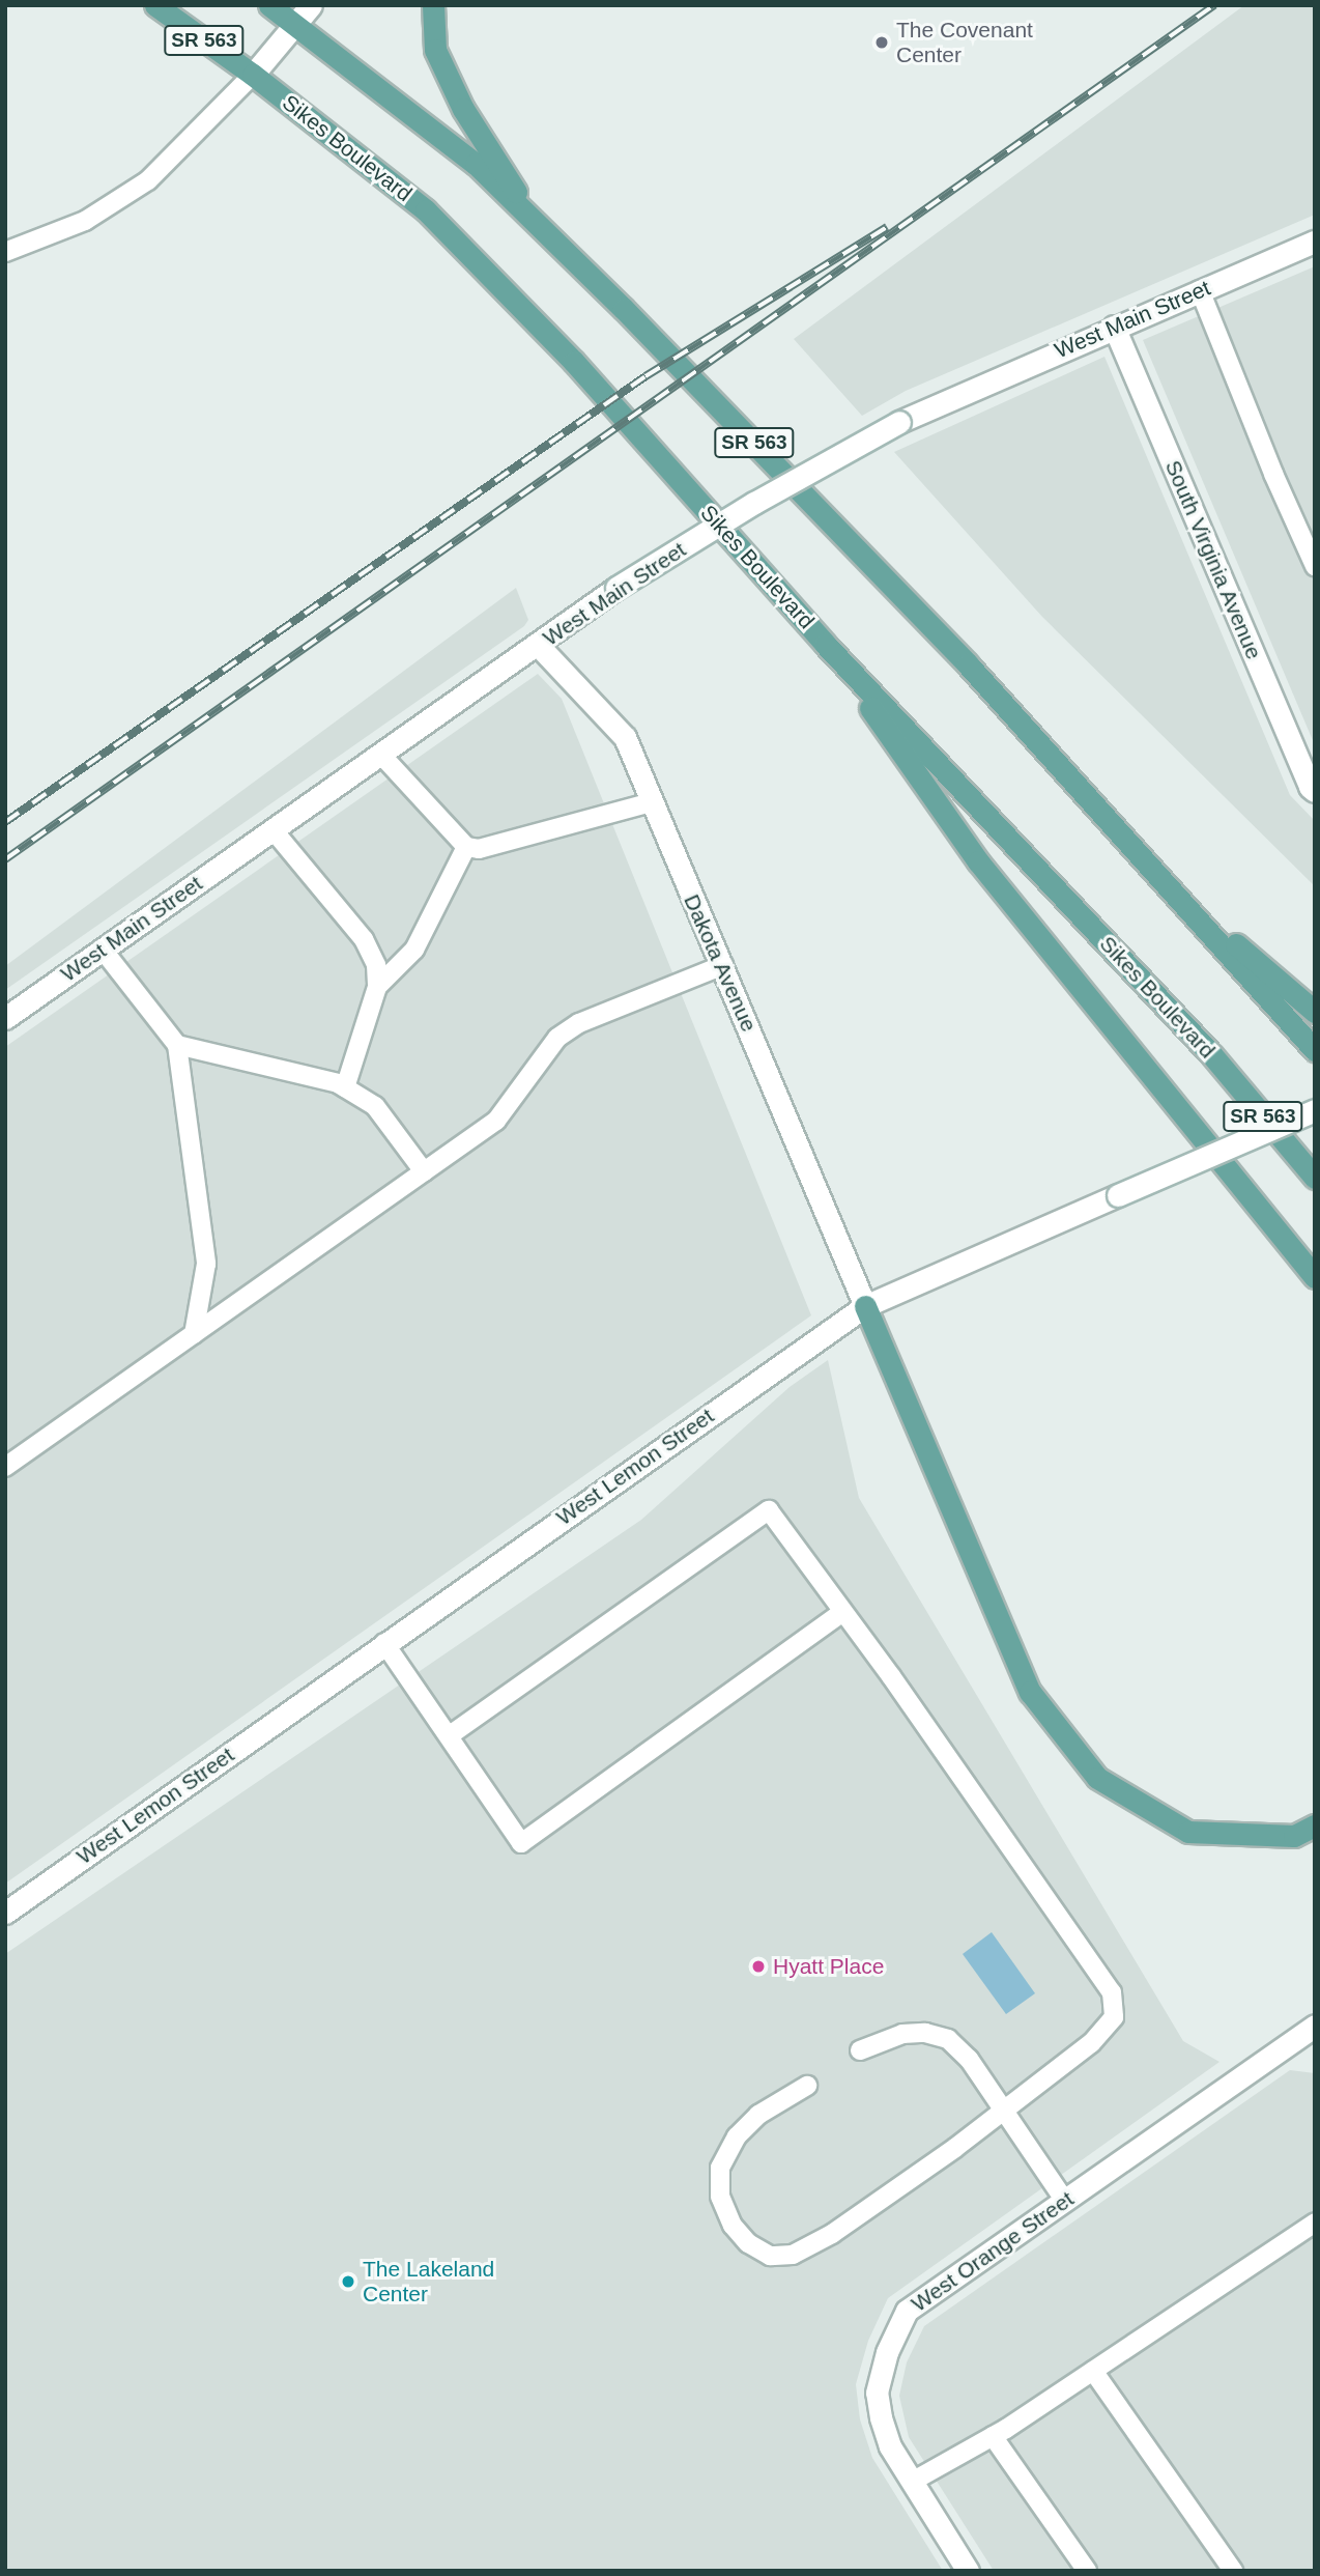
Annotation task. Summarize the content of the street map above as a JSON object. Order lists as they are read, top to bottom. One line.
{"streets":{"main road":["SR 563","Sikes Boulevard","West Main Street","South Virginia Avenue","Dakota Avenue","West Lemon Street","West Orange Street"]},"crossings":[["West Main Street","South Virginia Avenue"],["West Main Street","Dakota Avenue"],["Dakota Avenue","West Lemon Street"]],"places":["The Covenant Center","Hyatt Place","The Lakeland Center"]}
